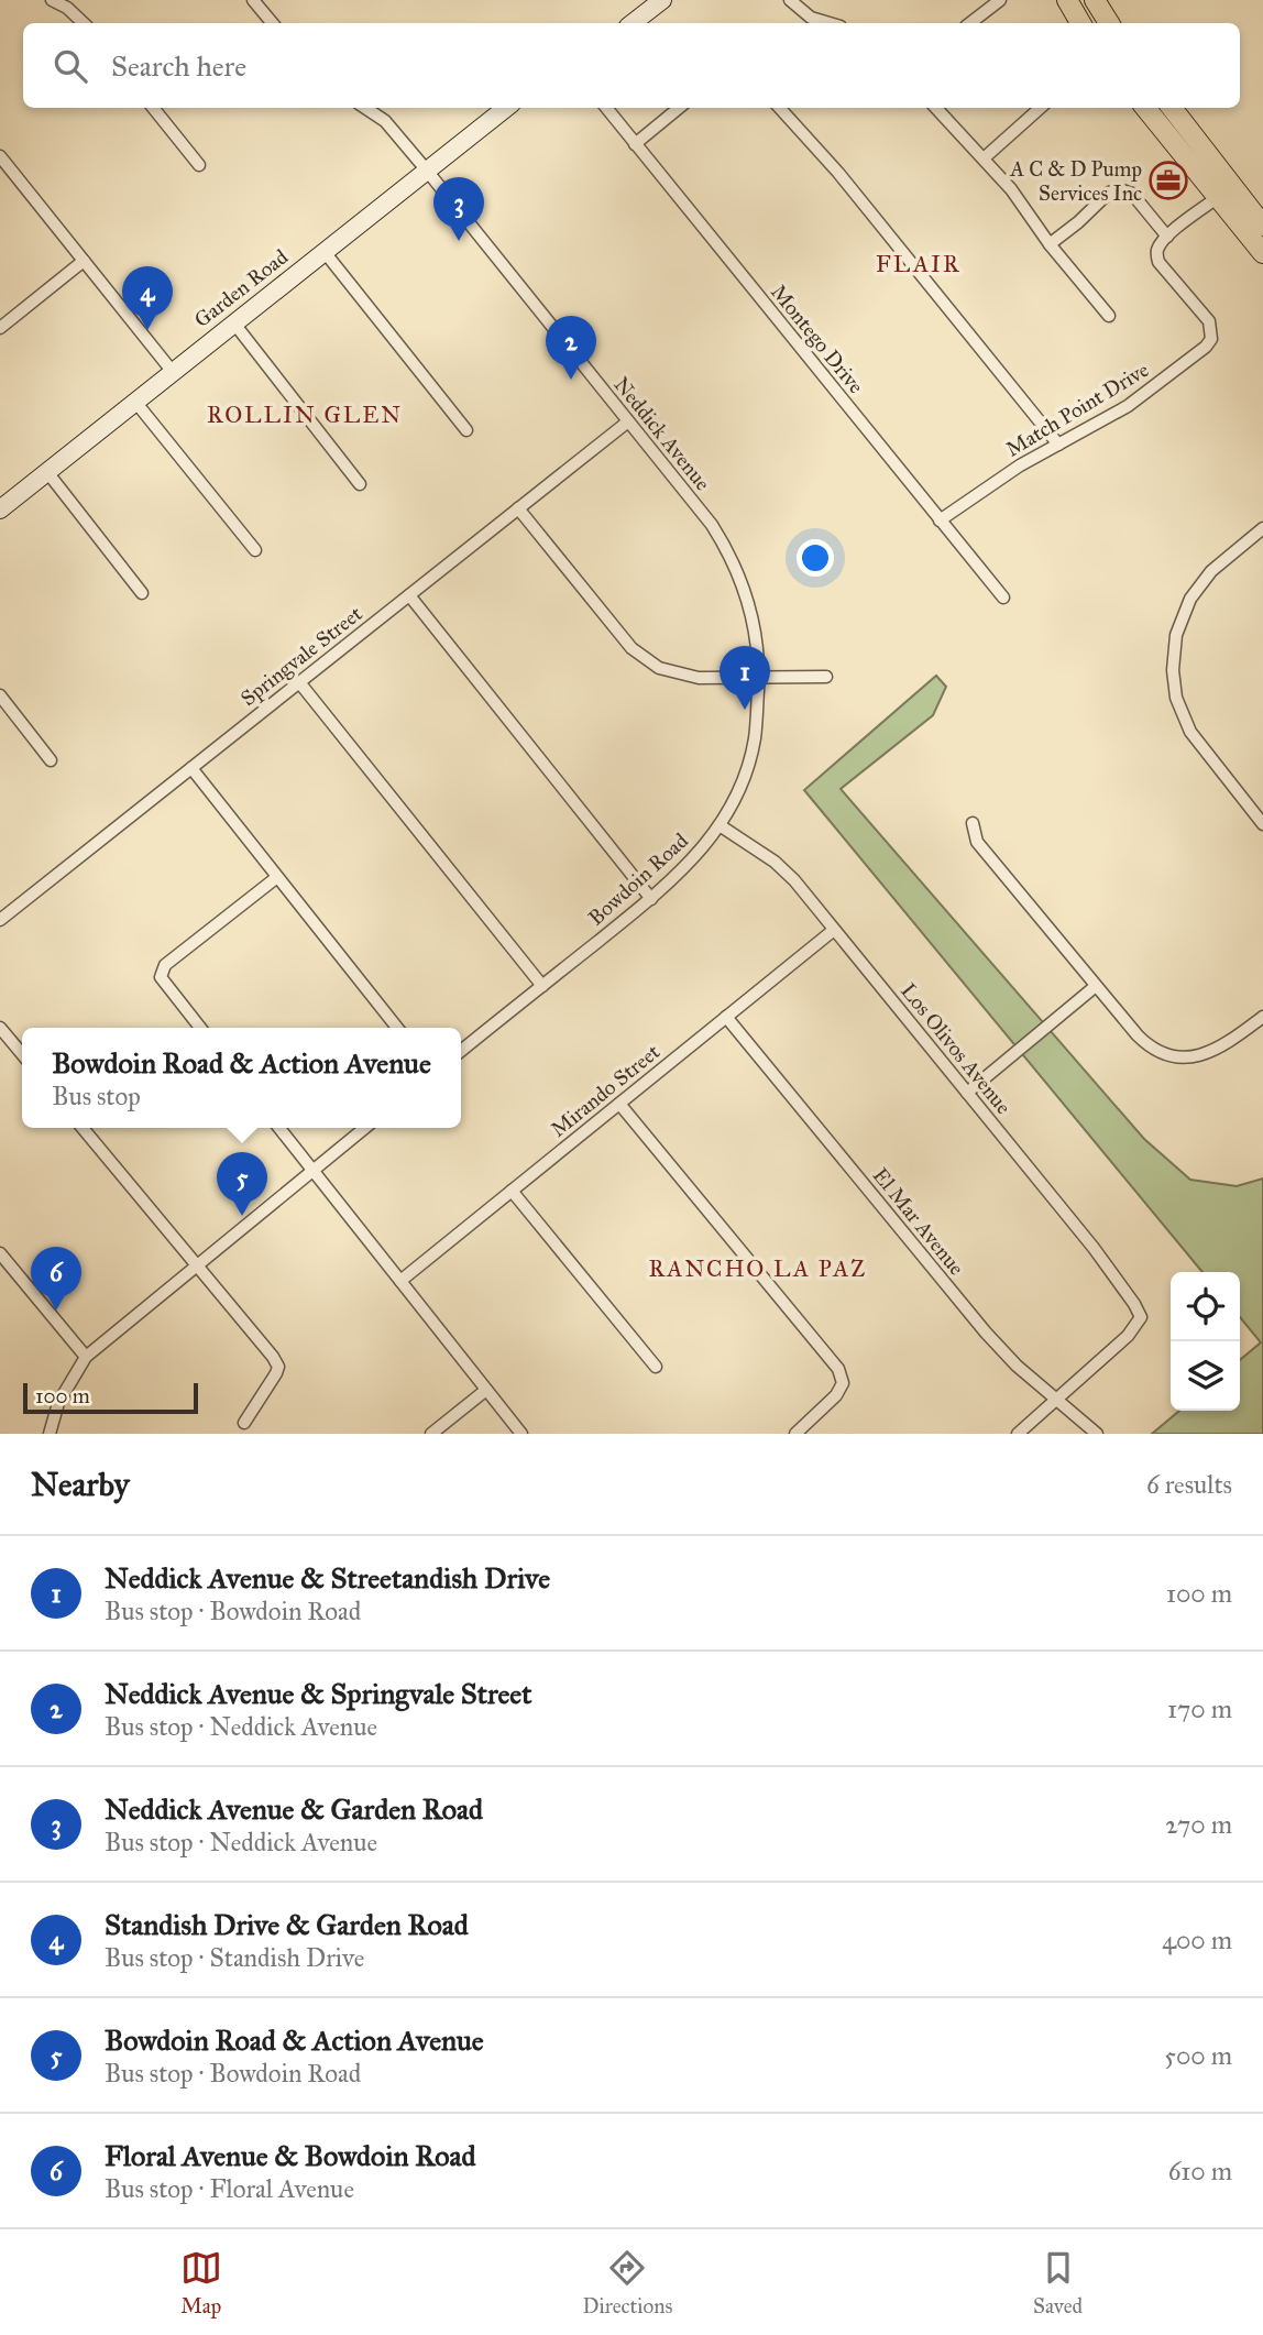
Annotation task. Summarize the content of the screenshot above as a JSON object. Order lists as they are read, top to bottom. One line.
{"streets":{"street":["Garden Road","Montego Drive","Match Point Drive","Neddick Avenue","Springvale Street","Bowdoin Road","Los Olivos Avenue","Mirando Street","El Mar Avenue"]},"crossings":[["Garden Road","Neddick Avenue"],["Montego Drive","Match Point Drive"],["Neddick Avenue","Springvale Street"],["Neddick Avenue","Bowdoin Road"],["Bowdoin Road","Los Olivos Avenue"],["Los Olivos Avenue","Mirando Street"],["Los Olivos Avenue","El Mar Avenue"],["Mirando Street","El Mar Avenue"]],"districts":["FLAIR","ROLLIN GLEN","RANCHO LA PAZ"],"places":{"office":["A C & D Pump Services Inc"]},"scale_bar":"100 m","page":{"search":"Search here","pins":["3","4","2","1","5","6"],"popup":["Bowdoin Road & Action Avenue","Bus stop"],"scale":"100 m","heading":["Nearby","6 results"],"list":[{"mark":"1","name":"Neddick Avenue & Streetandish Drive","note":"Bus stop · Bowdoin Road","value":"100 m"},{"mark":"2","name":"Neddick Avenue & Springvale Street","note":"Bus stop · Neddick Avenue","value":"170 m"},{"mark":"3","name":"Neddick Avenue & Garden Road","note":"Bus stop · Neddick Avenue","value":"270 m"},{"mark":"4","name":"Standish Drive & Garden Road","note":"Bus stop · Standish Drive","value":"400 m"},{"mark":"5","name":"Bowdoin Road & Action Avenue","note":"Bus stop · Bowdoin Road","value":"500 m"},{"mark":"6","name":"Floral Avenue & Bowdoin Road","note":"Bus stop · Floral Avenue","value":"610 m"}],"nav":["Map","Directions","Saved"]}}
